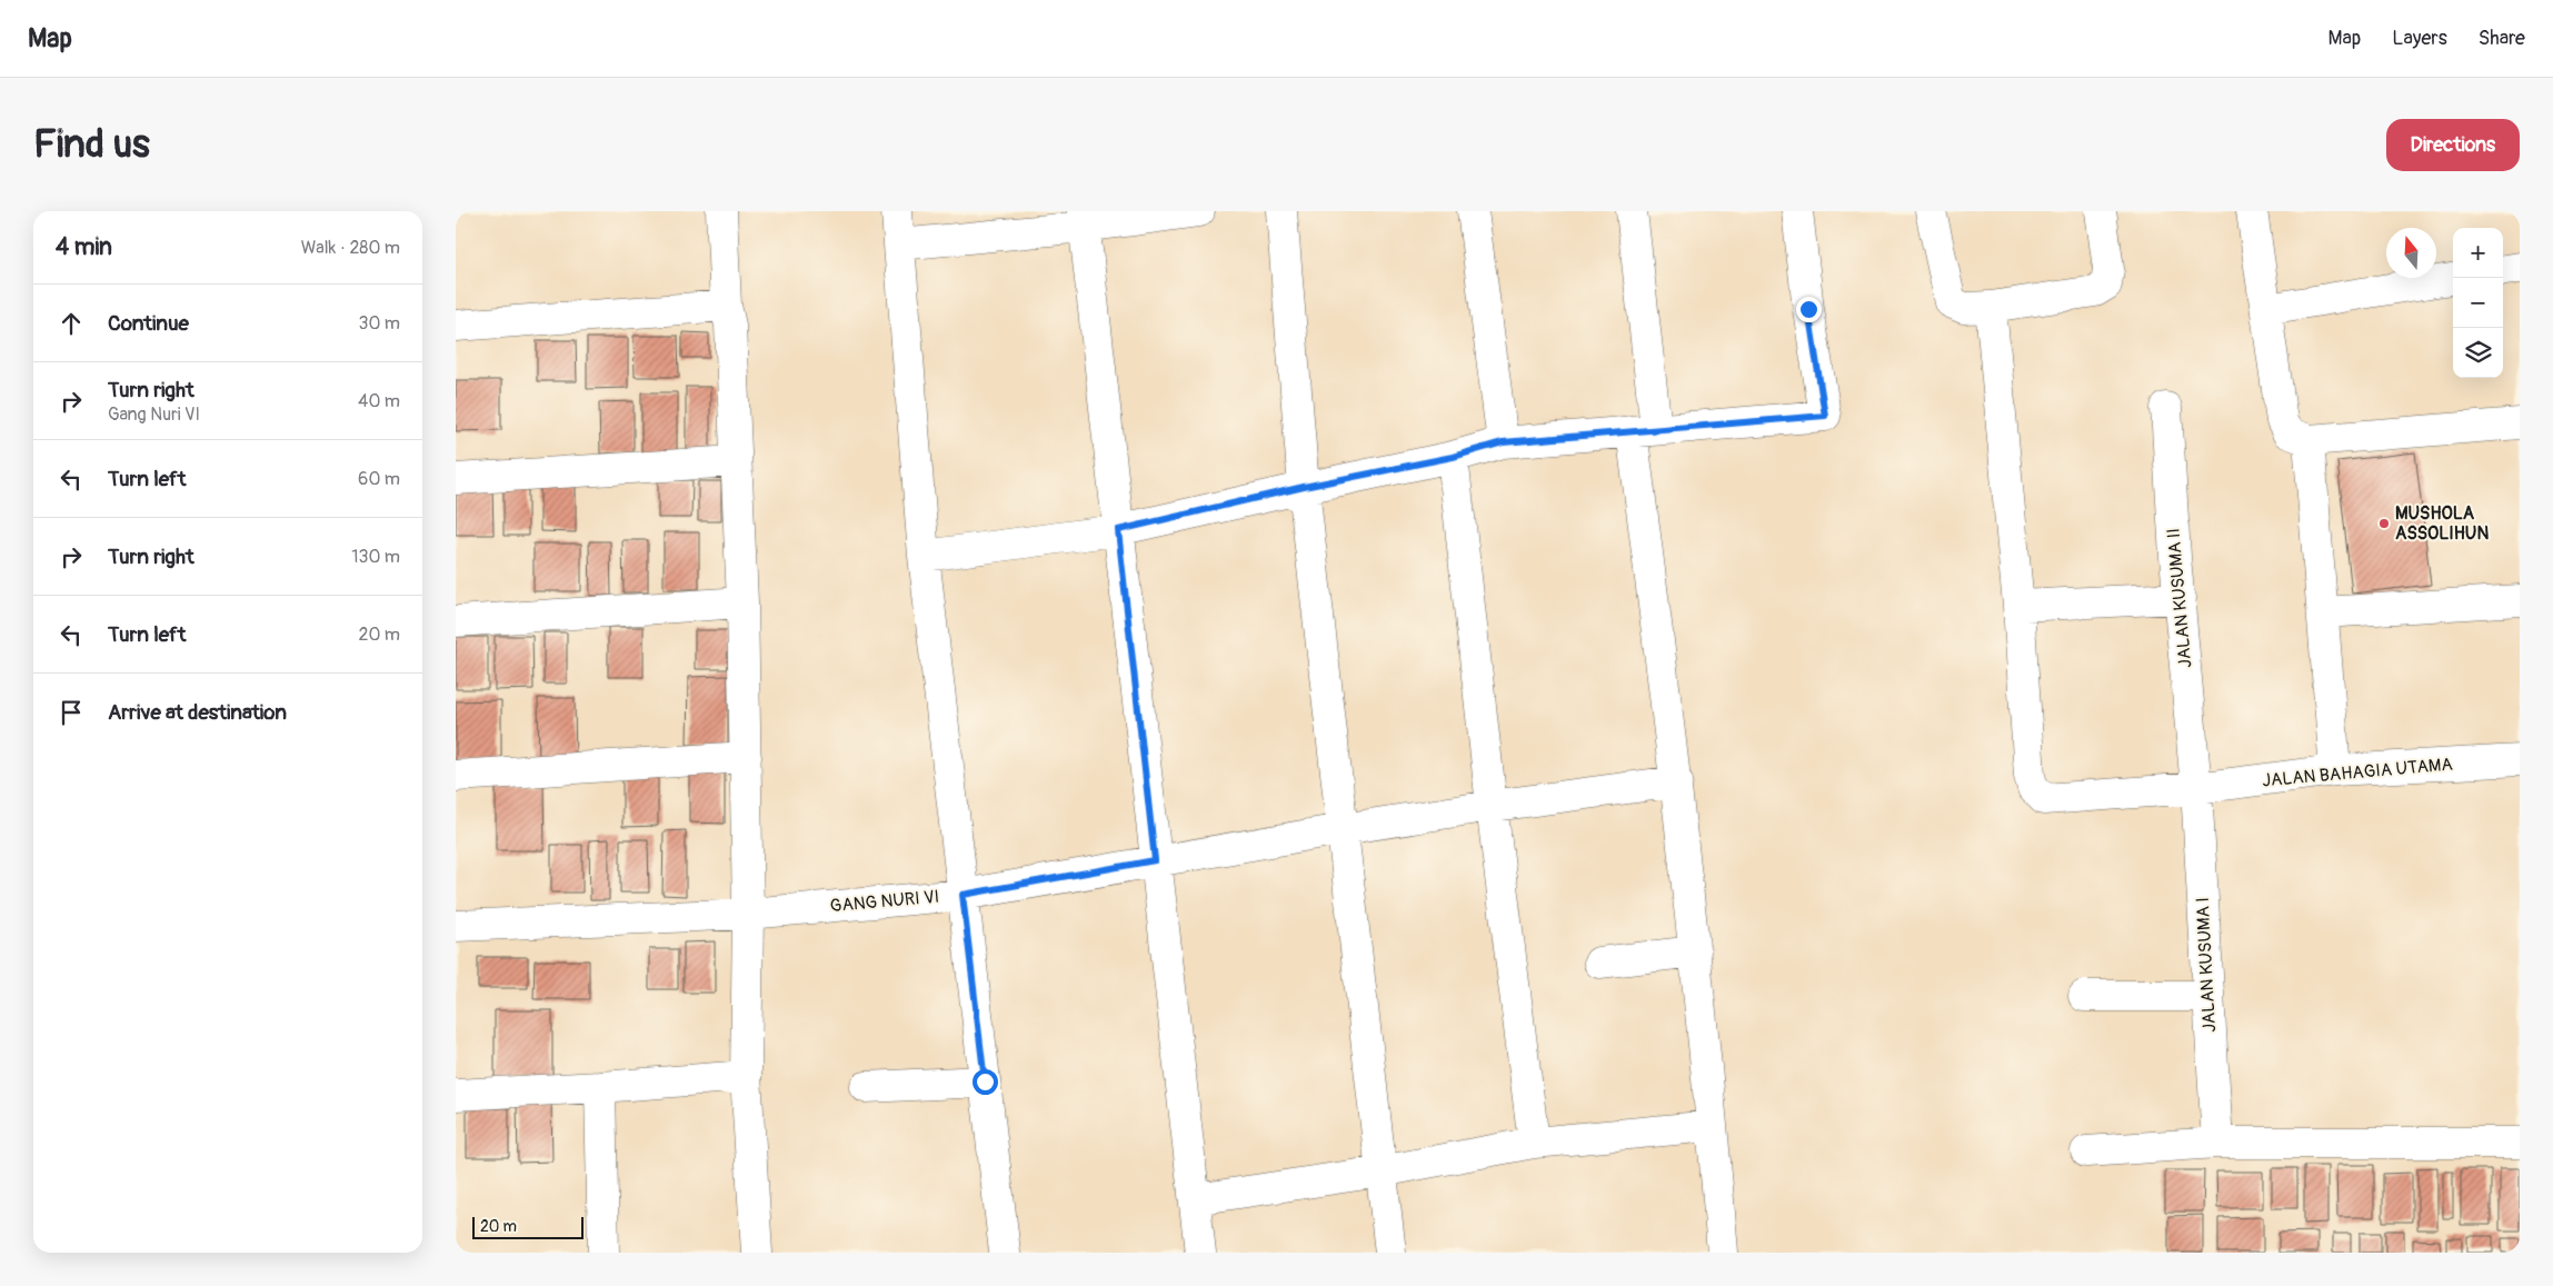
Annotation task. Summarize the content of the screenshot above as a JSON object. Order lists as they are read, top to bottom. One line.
{"streets":{"street":["JALAN KUSUMA II","JALAN BAHAGIA UTAMA","GANG NURI VI","JALAN KUSUMA I"]},"crossings":[["JALAN KUSUMA II","JALAN BAHAGIA UTAMA"],["JALAN KUSUMA II","JALAN KUSUMA I"],["JALAN BAHAGIA UTAMA","JALAN KUSUMA I"]],"places":["MUSHOLA ASSOLIHUN"],"scale_bar":"20 m","north":"top","page":{"header":"Map","nav":["Map","Layers","Share"],"buttons":"Directions","title":"Find us","heading":["4 min","Walk · 280 m"],"map_buttons":["+","−"],"list":[["Continue","30 m"],["Turn right","Gang Nuri VI","40 m"],["Turn left","60 m"],["Turn right","130 m"],["Turn left","20 m"],"Arrive at destination"],"scale":"20 m"}}
